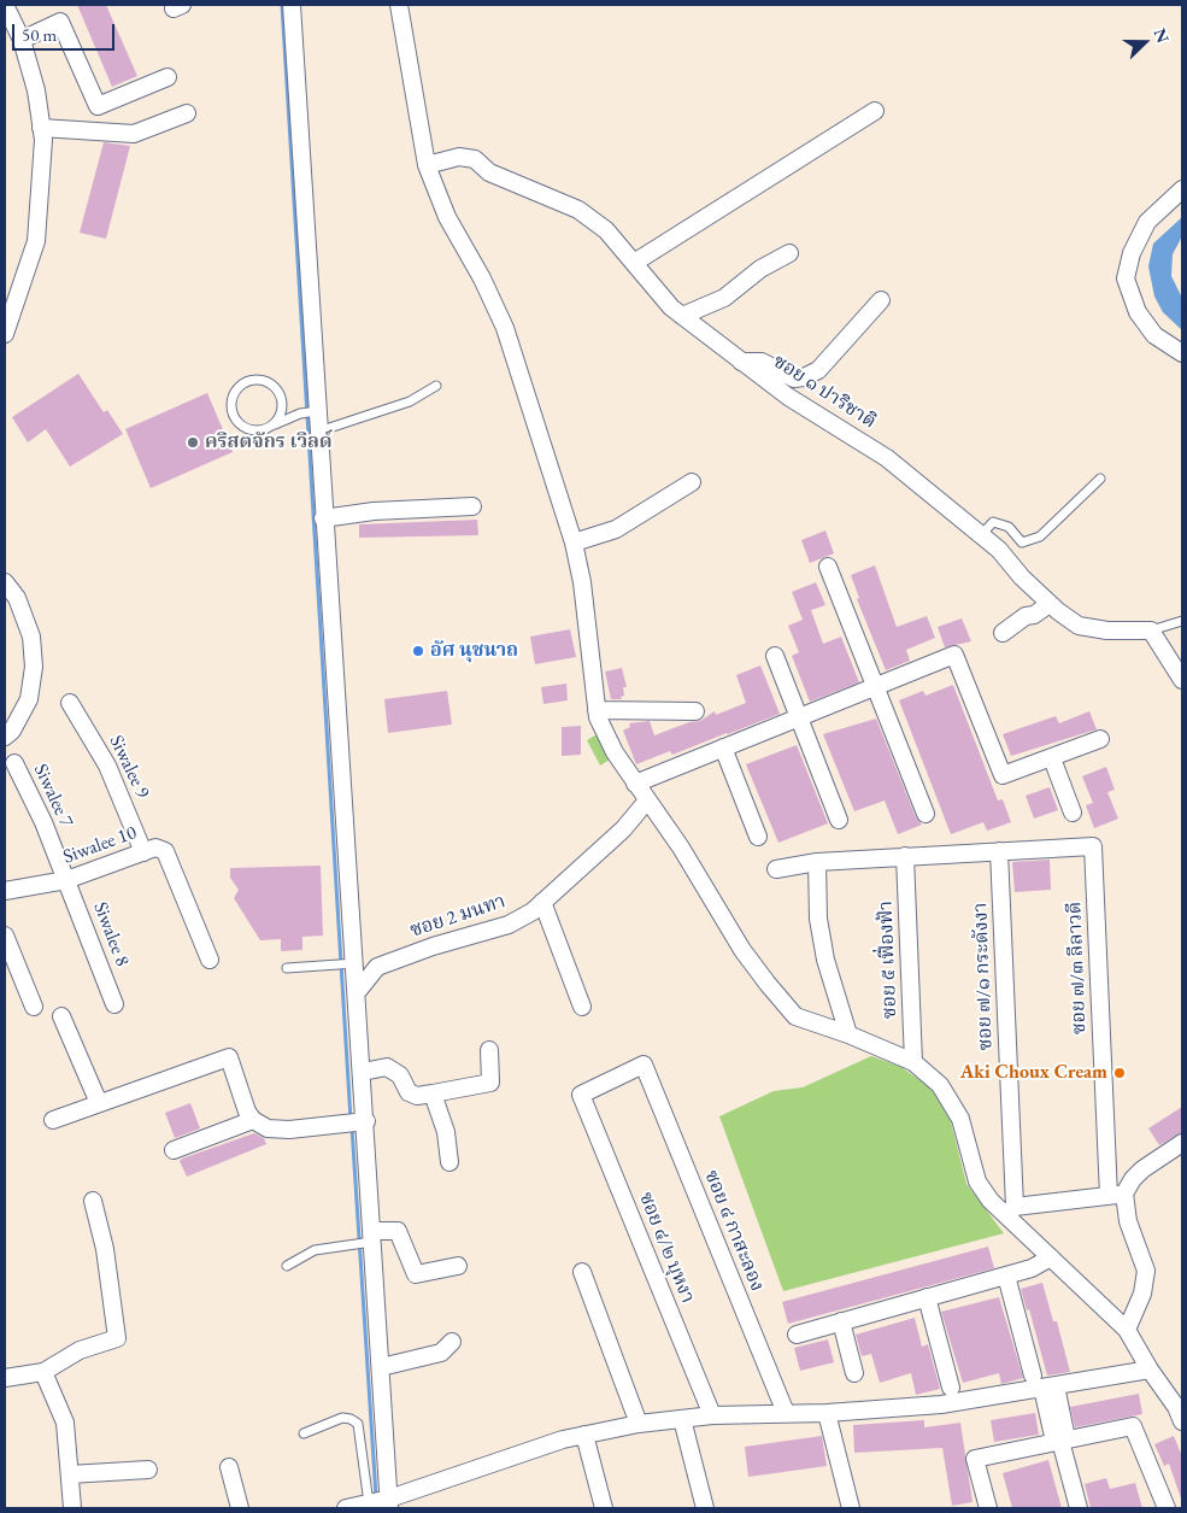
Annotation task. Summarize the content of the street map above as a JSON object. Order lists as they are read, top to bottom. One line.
{"streets":{"street":["ซอย ๑ ปาริชาติ","Siwalee 9","Siwalee 7","Siwalee 10","ซอย 2 มนทา","Siwalee 8","ซอย ๕ เฟื่องฟ้า","ซอย ๗/๓ ลีลาวดี","ซอย ๗/๑ กระดังงา","ซอย ๔ กาสะลอง","ซอย ๔/๒ บุหงา"]},"crossings":[["Siwalee 9","Siwalee 10"],["Siwalee 7","Siwalee 10"],["Siwalee 7","Siwalee 8"],["Siwalee 10","Siwalee 8"],["ซอย ๗/๓ ลีลาวดี","ซอย ๗/๑ กระดังงา"],["ซอย ๔ กาสะลอง","ซอย ๔/๒ บุหงา"]],"places":["คริสตจักร เวิลด์","อัศ นุชนาถ","Aki Choux Cream"],"scale_bar":"50 m","north":"right"}
